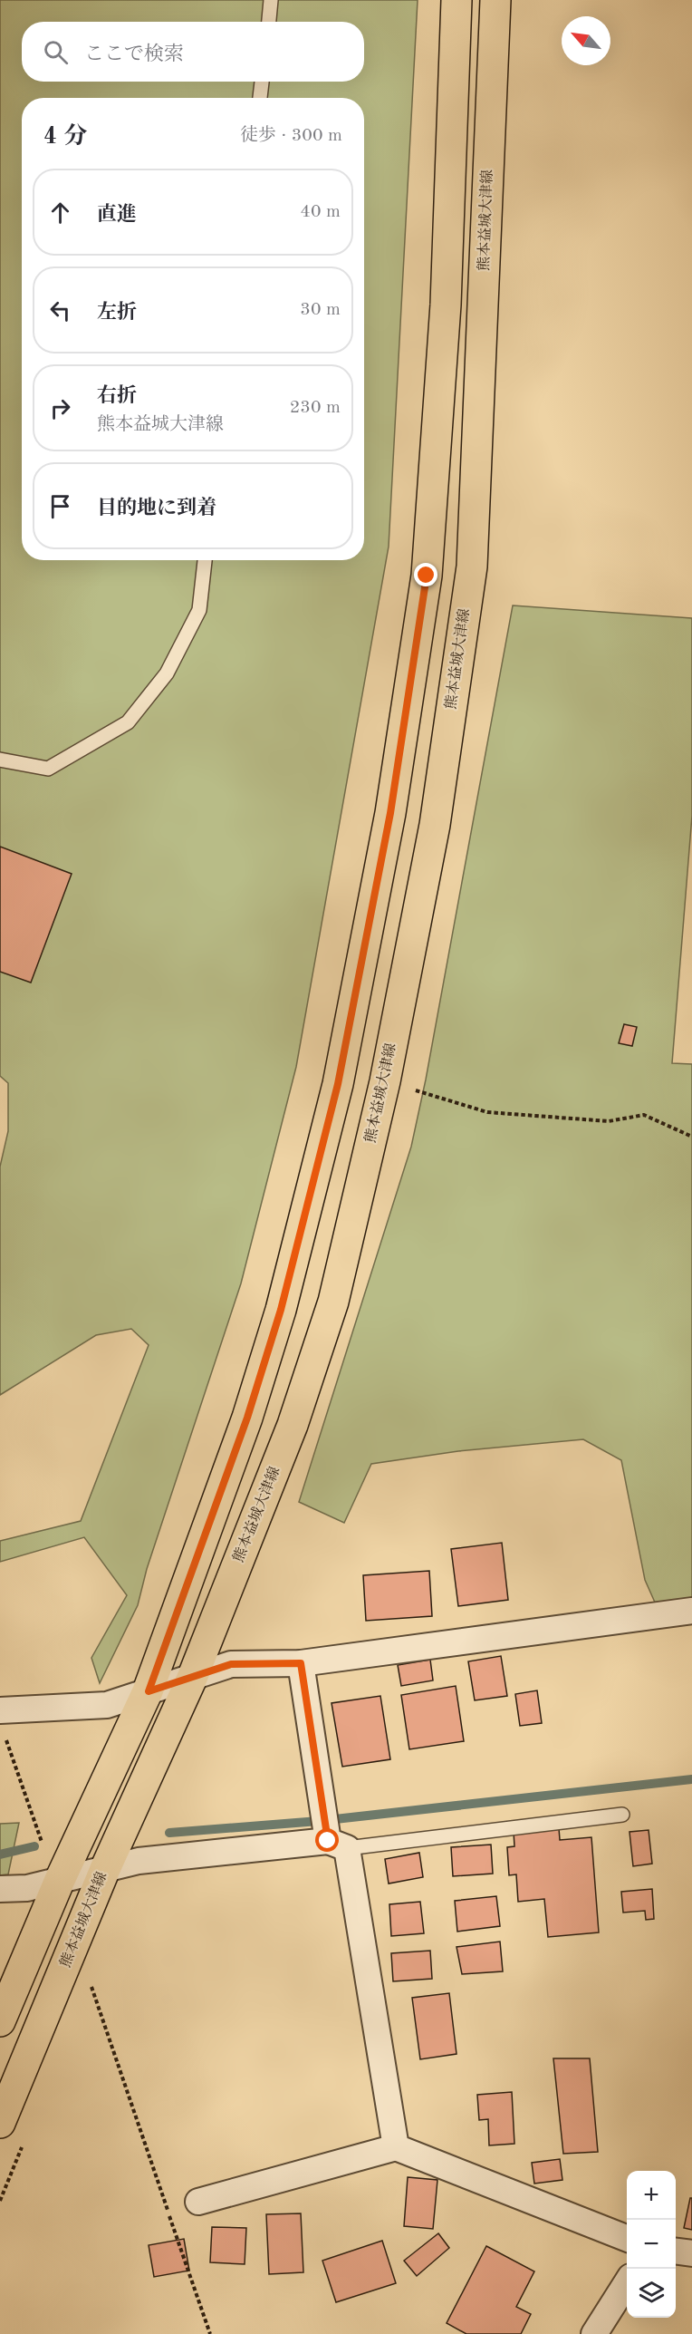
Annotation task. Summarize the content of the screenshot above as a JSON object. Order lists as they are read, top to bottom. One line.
{"streets":{"main road":["熊本益城大津線"]},"north":"top left","page":{"search":"ここで検索","heading":["4 分","徒歩 · 300 m"],"list":[["直進","40 m"],["左折","30 m"],["右折","熊本益城大津線","230 m"],"目的地に到着"],"map_buttons":["+","−"]}}
